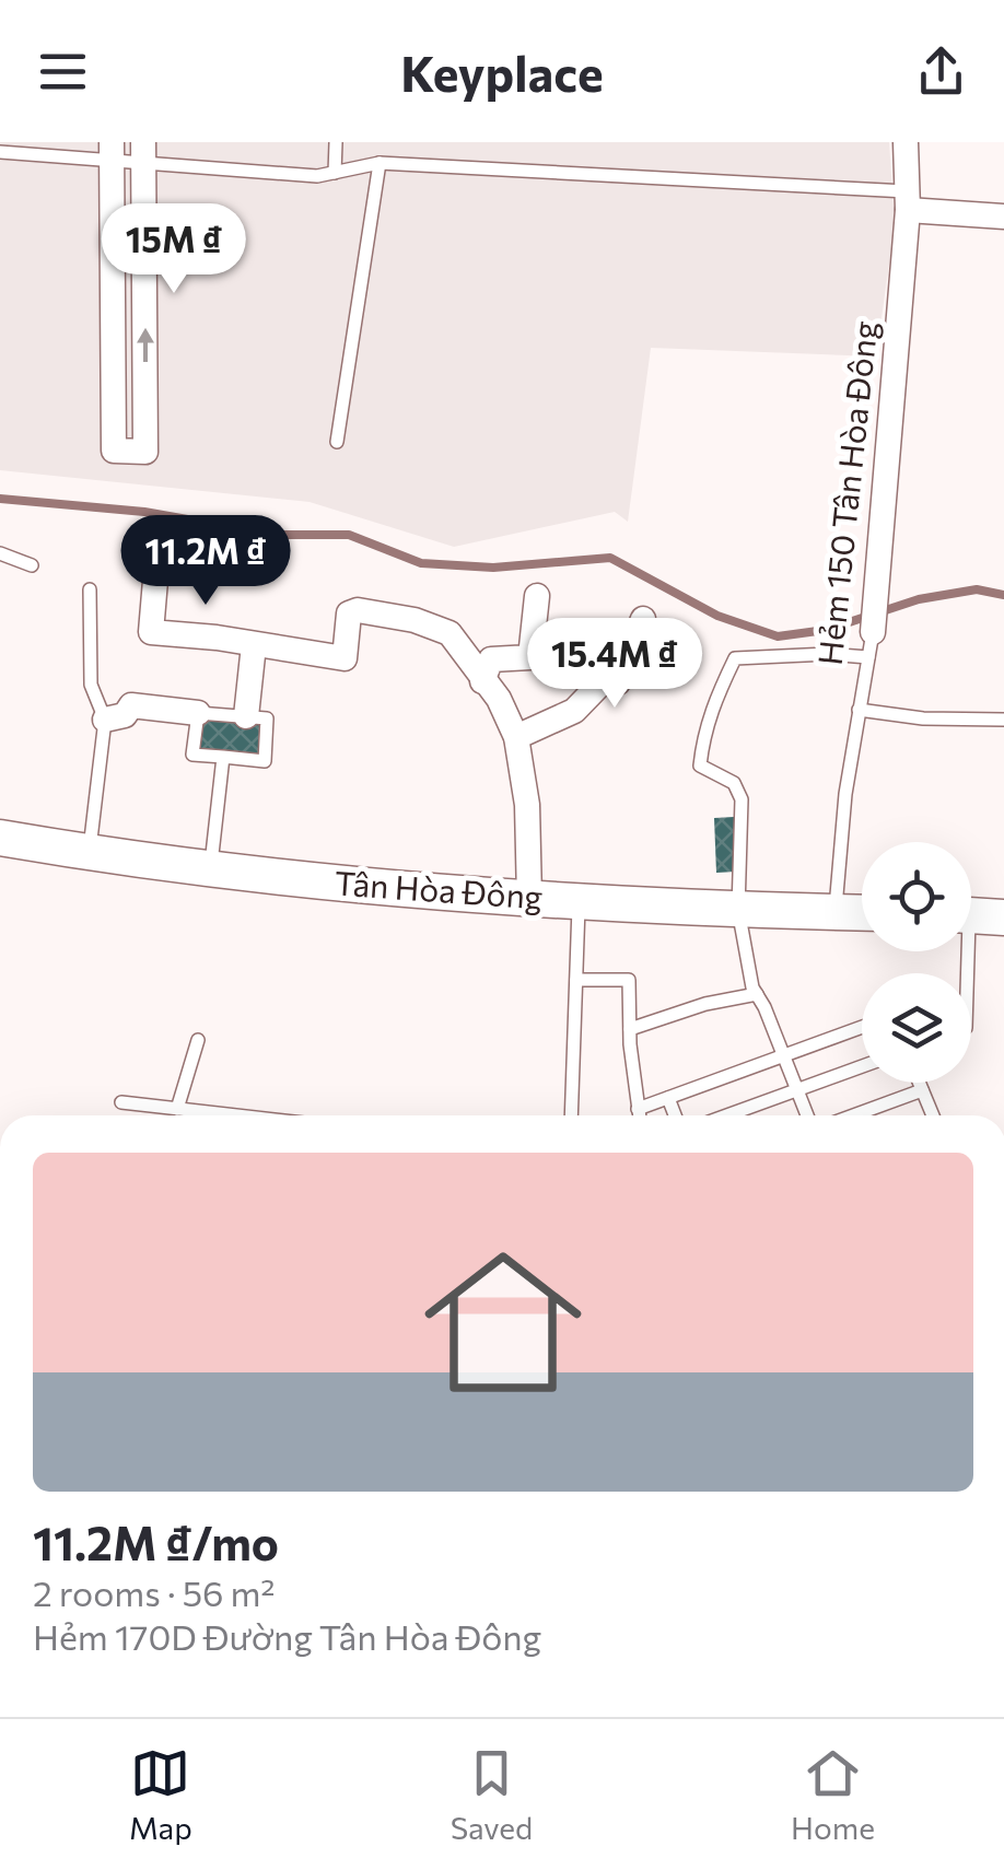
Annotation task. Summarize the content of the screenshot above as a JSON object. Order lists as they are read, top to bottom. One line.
{"streets":{"street":["Hẻm 150 Tân Hòa Đông","Tân Hòa Đông"]},"crossings":[["Hẻm 150 Tân Hòa Đông","Tân Hòa Đông"]],"page":{"header":"Keyplace","price":["15M ₫","11.2M ₫","15.4M ₫"],"list":[{"name":"11.2M ₫/mo","note":"2 rooms · 56 m² · Hẻm 170D Đường Tân Hòa Đông"}],"tabs":["Map","Saved","Home"]}}
